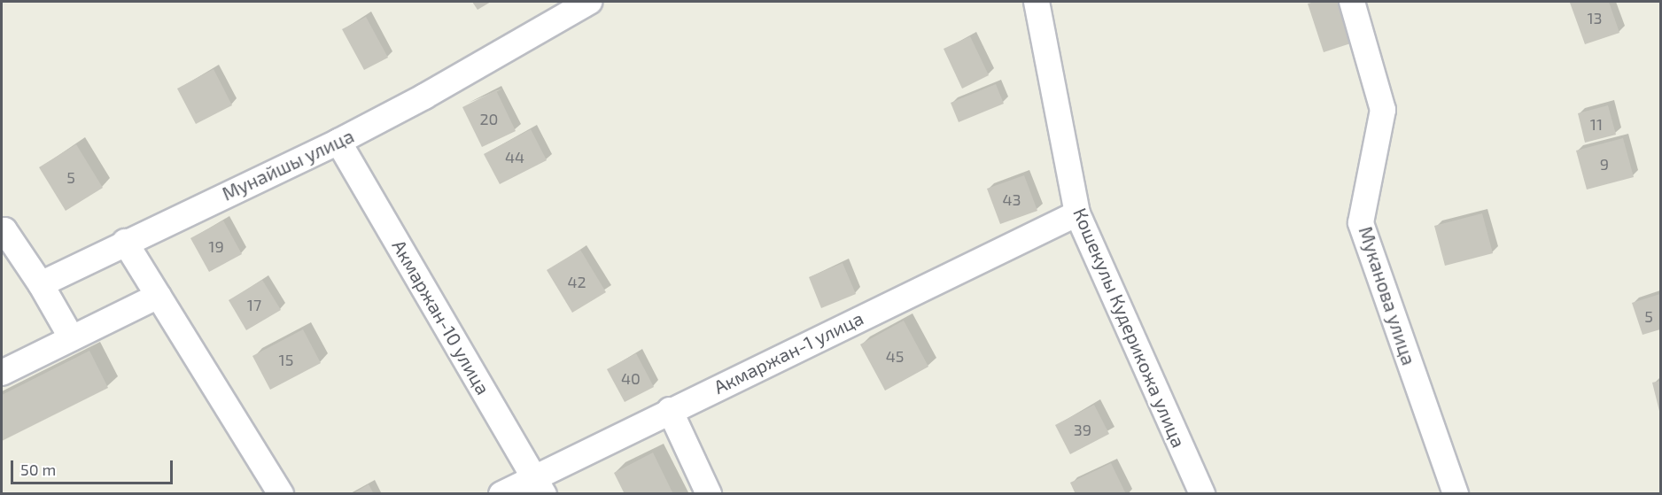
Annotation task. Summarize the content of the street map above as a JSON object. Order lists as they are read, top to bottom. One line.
{"streets":{"street":["Мунайшы улица","Муканова улица","Акмаржан-10 улица","Кошекулы Кудерикожа улица","Акмаржан-1 улица"]},"crossings":[["Мунайшы улица","Акмаржан-10 улица"],["Акмаржан-10 улица","Акмаржан-1 улица"],["Кошекулы Кудерикожа улица","Акмаржан-1 улица"]],"house_numbers":["13","20","11","44","9","5","43","19","42","17","5","45","15","40","39"],"scale_bar":"50 m"}
